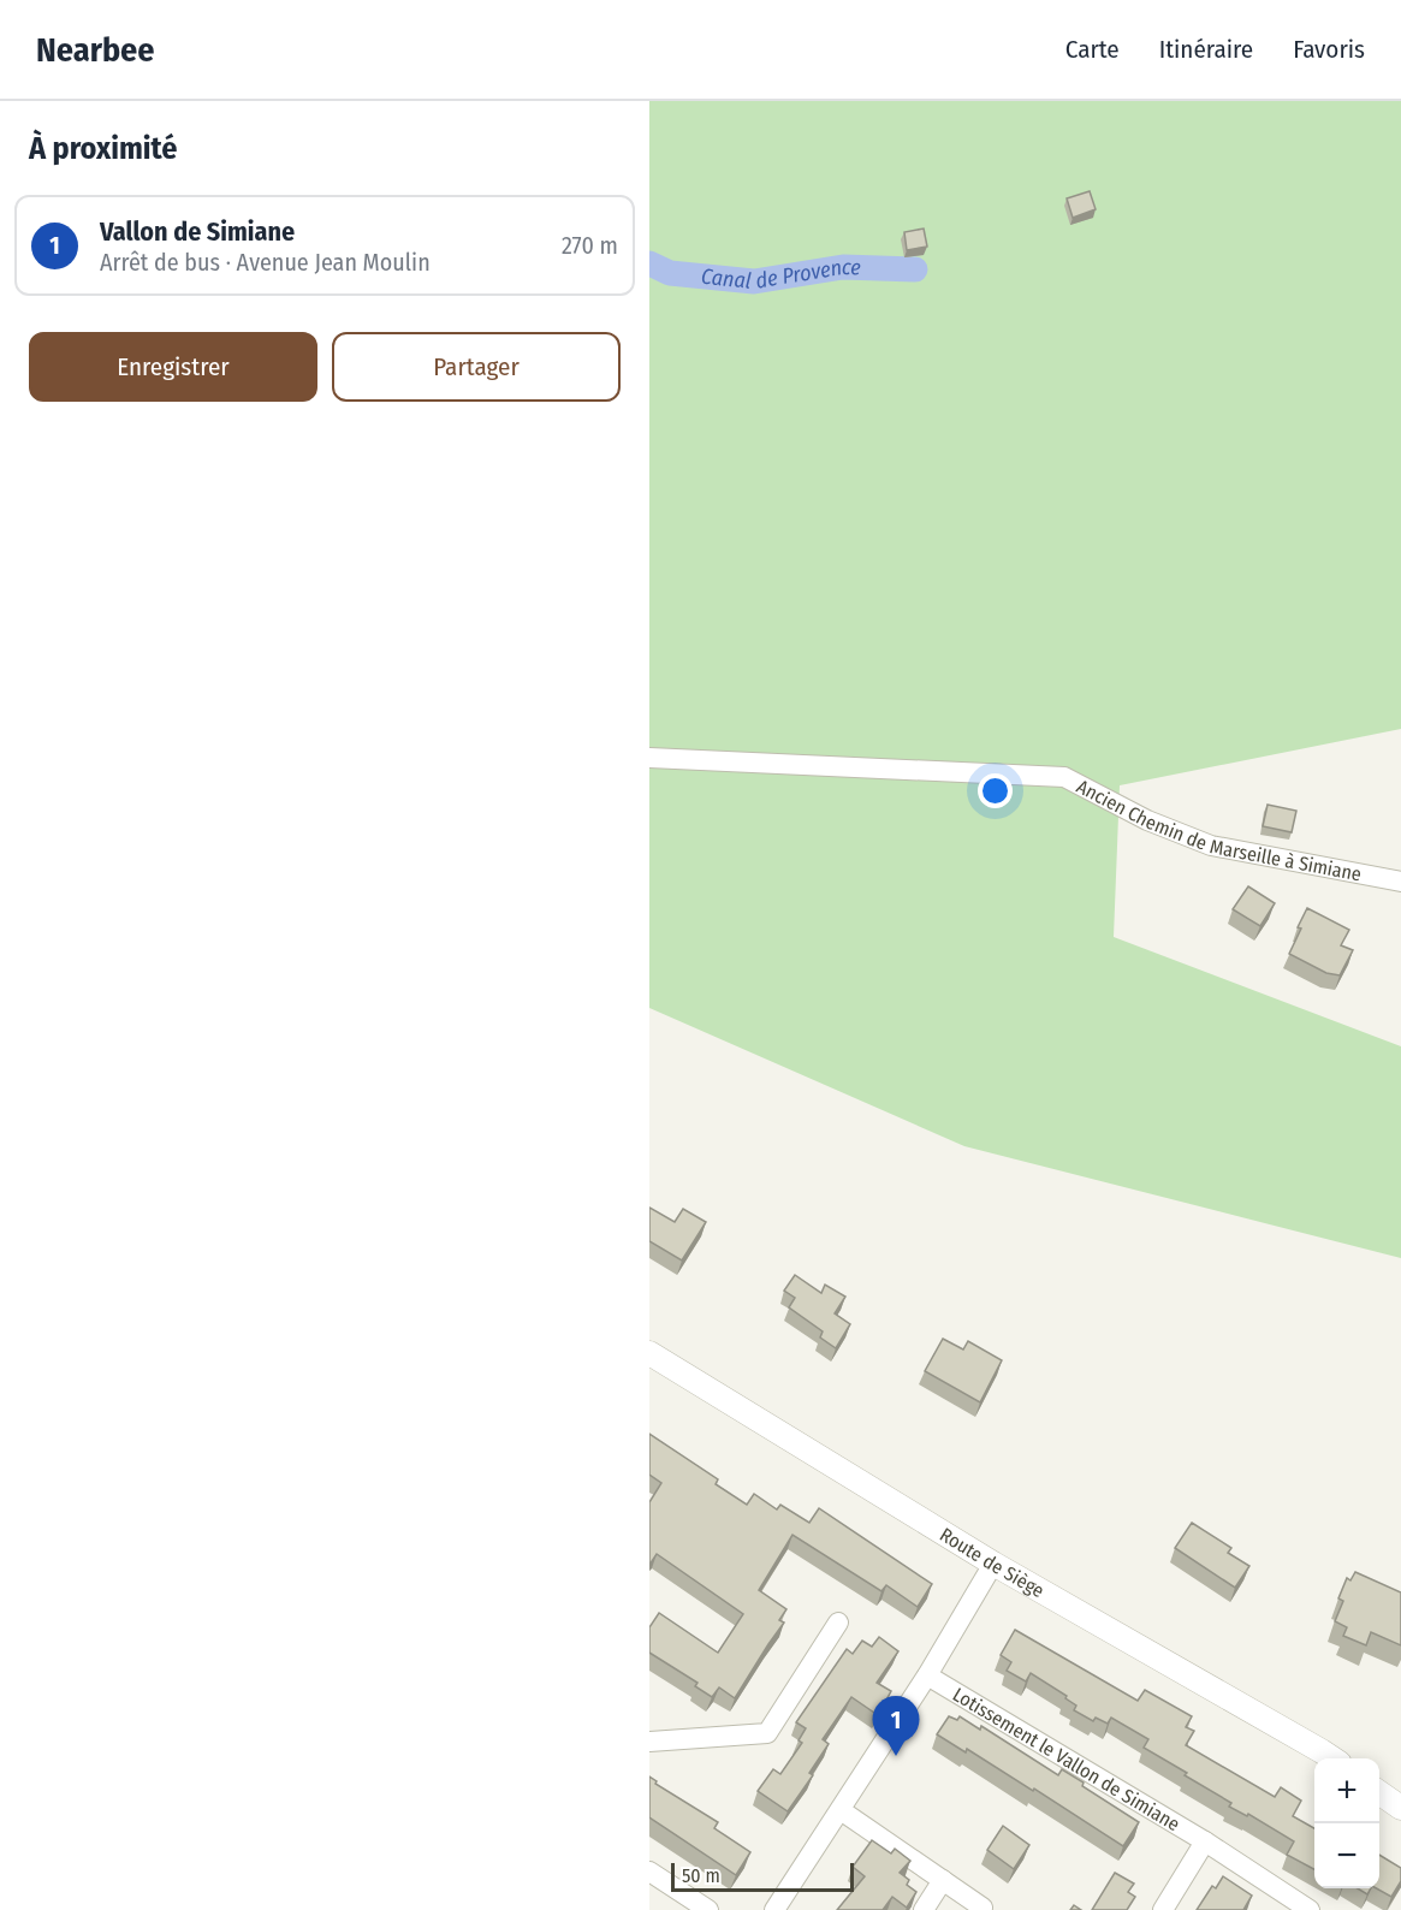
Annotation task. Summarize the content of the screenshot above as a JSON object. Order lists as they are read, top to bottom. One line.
{"streets":{"street":["Ancien Chemin de Marseille à Simiane","Route de Siège","Lotissement le Vallon de Simiane"]},"water":["Canal de Provence"],"scale_bar":"50 m","page":{"header":"Nearbee","nav":["Carte","Itinéraire","Favoris"],"heading":"À proximité","list":[{"mark":"1","name":"Vallon de Simiane","note":"Arrêt de bus · Avenue Jean Moulin","value":"270 m"}],"buttons":["Enregistrer","Partager"],"pins":"1","map_buttons":["+","−"],"scale":"50 m"}}
